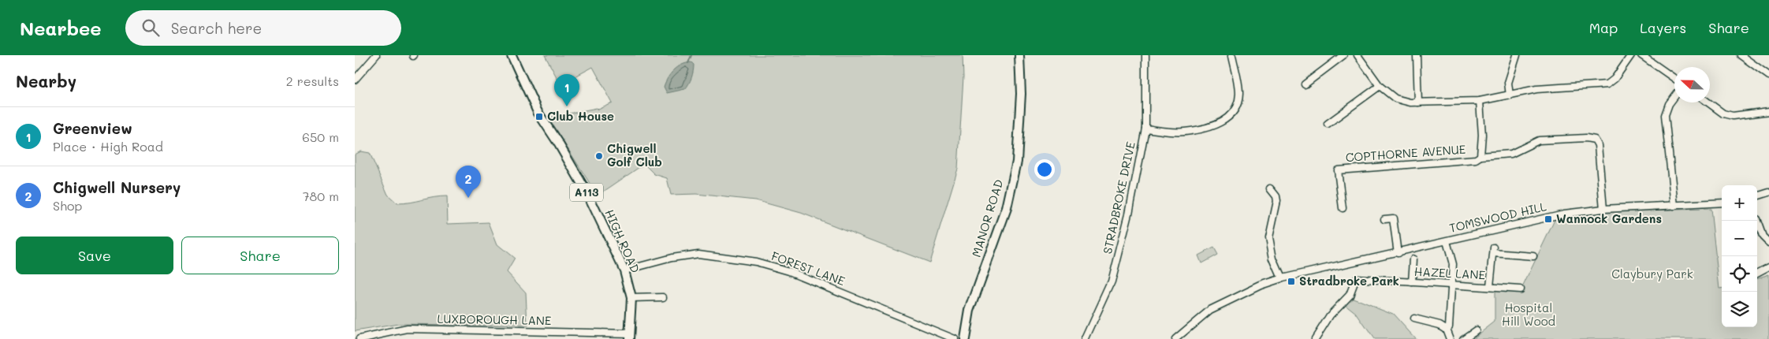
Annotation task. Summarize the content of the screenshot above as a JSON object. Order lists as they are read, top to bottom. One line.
{"streets":{"main road":["A113","MANOR ROAD","HIGH ROAD"],"street":["COPTHORNE AVENUE","STRADBROKE DRIVE","TOMSWOOD HILL","FOREST LANE","HAZEL LANE","LUXBOROUGH LANE"]},"crossings":[["HIGH ROAD","FOREST LANE"],["HIGH ROAD","LUXBOROUGH LANE"]],"parks":["Claybury Park","Hospital Hill Wood"],"places":{"transit":["Club House","Wannock Gardens","Stradbroke Park"],"other":["Chigwell Golf Club"]},"north":"left","page":{"header":"Nearbee","search":"Search here","nav":["Map","Layers","Share"],"heading":["Nearby","2 results"],"pins":["1","2"],"list":[{"mark":"1","name":"Greenview","note":"Place · High Road","value":"650 m"},{"mark":"2","name":"Chigwell Nursery","note":"Shop","value":"780 m"}],"map_buttons":["+","−"],"buttons":["Save","Share"]}}
